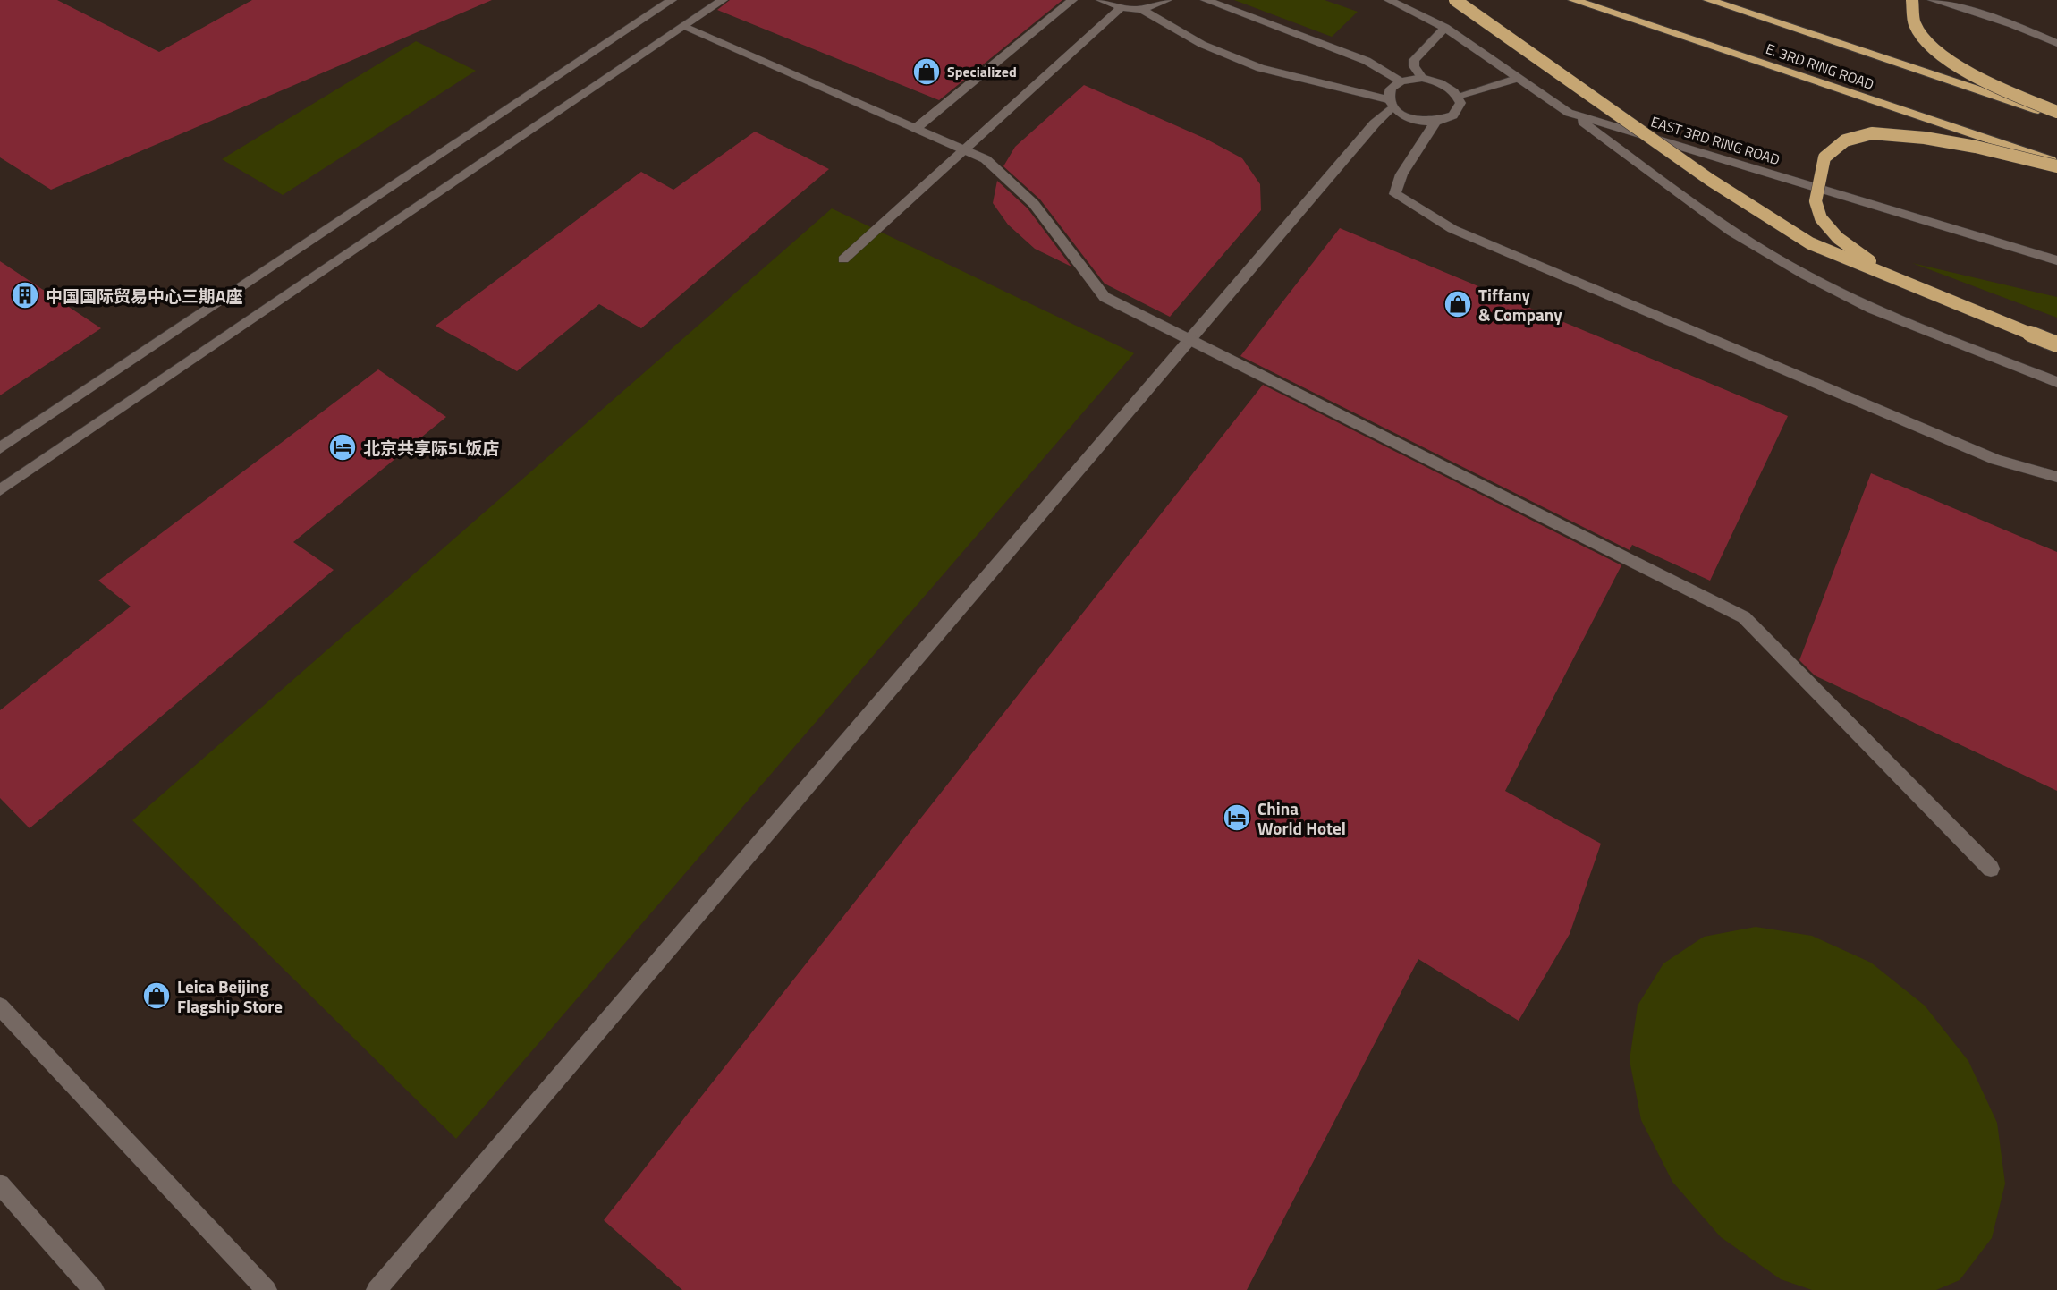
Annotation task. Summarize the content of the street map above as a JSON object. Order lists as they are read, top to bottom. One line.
{"streets":{"highway":["E. 3RD RING ROAD"],"street":["EAST 3RD RING ROAD"]},"places":{"shop":["Specialized","Tiffany & Company","Leica Beijing Flagship Store"],"building":["中国国际贸易中心三期A座"],"hotel":["北京共享际5L饭店","China World Hotel"]}}
